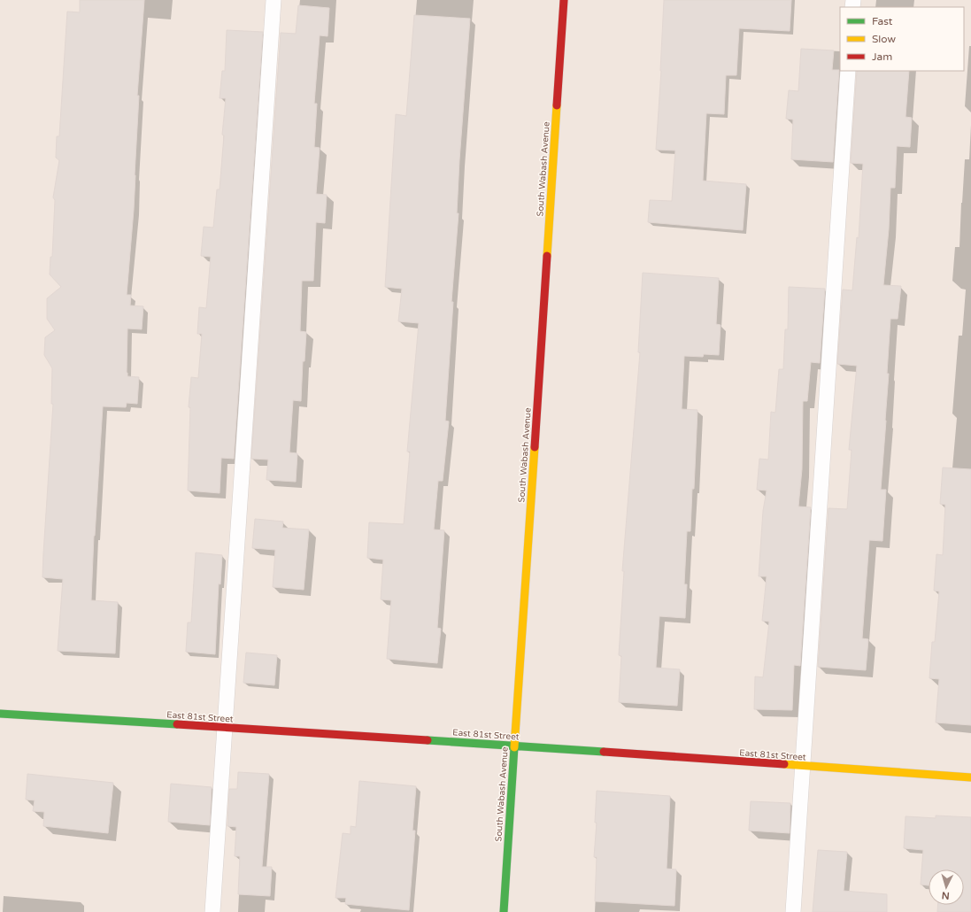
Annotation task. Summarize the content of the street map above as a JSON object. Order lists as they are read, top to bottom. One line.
{"streets":{"street":["South Wabash Avenue","East 81st Street"]},"crossings":[["South Wabash Avenue","East 81st Street"]],"legend":["Fast","Slow","Jam"],"north":"bottom"}
